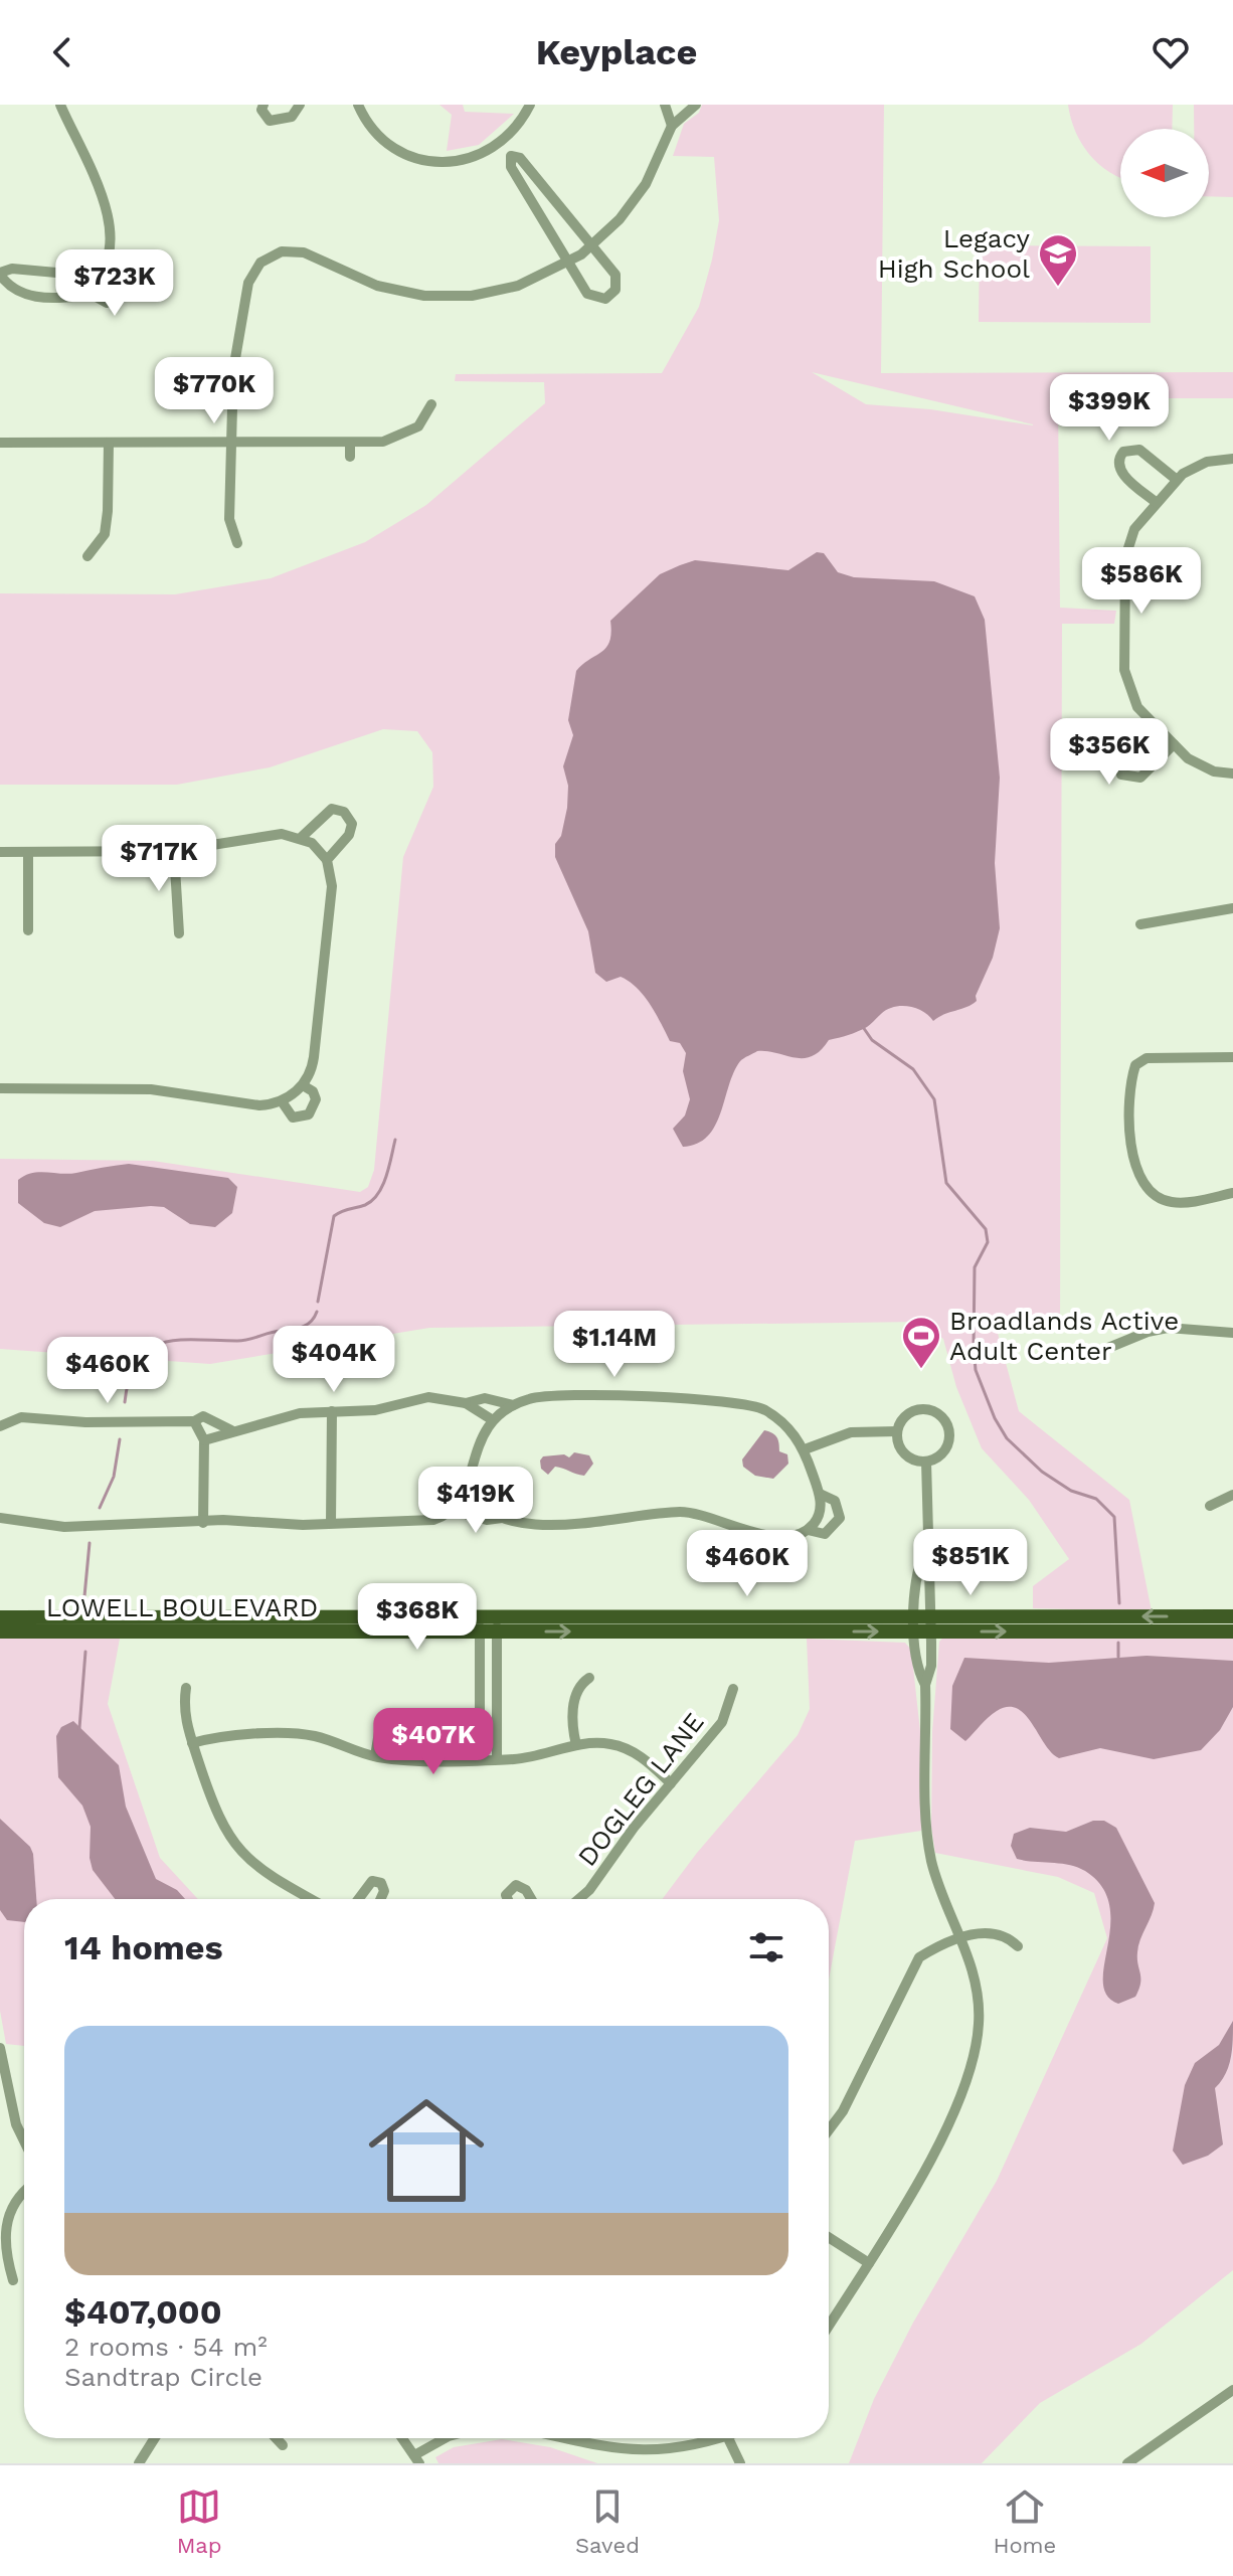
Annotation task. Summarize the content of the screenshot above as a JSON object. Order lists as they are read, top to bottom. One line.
{"streets":{"main road":["LOWELL BOULEVARD"],"street":["DOGLEG LANE"]},"places":{"school or university":["Legacy High School"],"sports":["Broadlands Active Adult Center"]},"north":"left","page":{"header":"Keyplace","price":["$723K","$770K","$399K","$586K","$356K","$717K","$1.14M","$404K","$460K","$419K","$851K","$460K","$368K","$407K"],"heading":"14 homes","list":[{"name":"$407,000","note":"2 rooms · 54 m² · Sandtrap Circle"}],"tabs":["Map","Saved","Home"]}}
